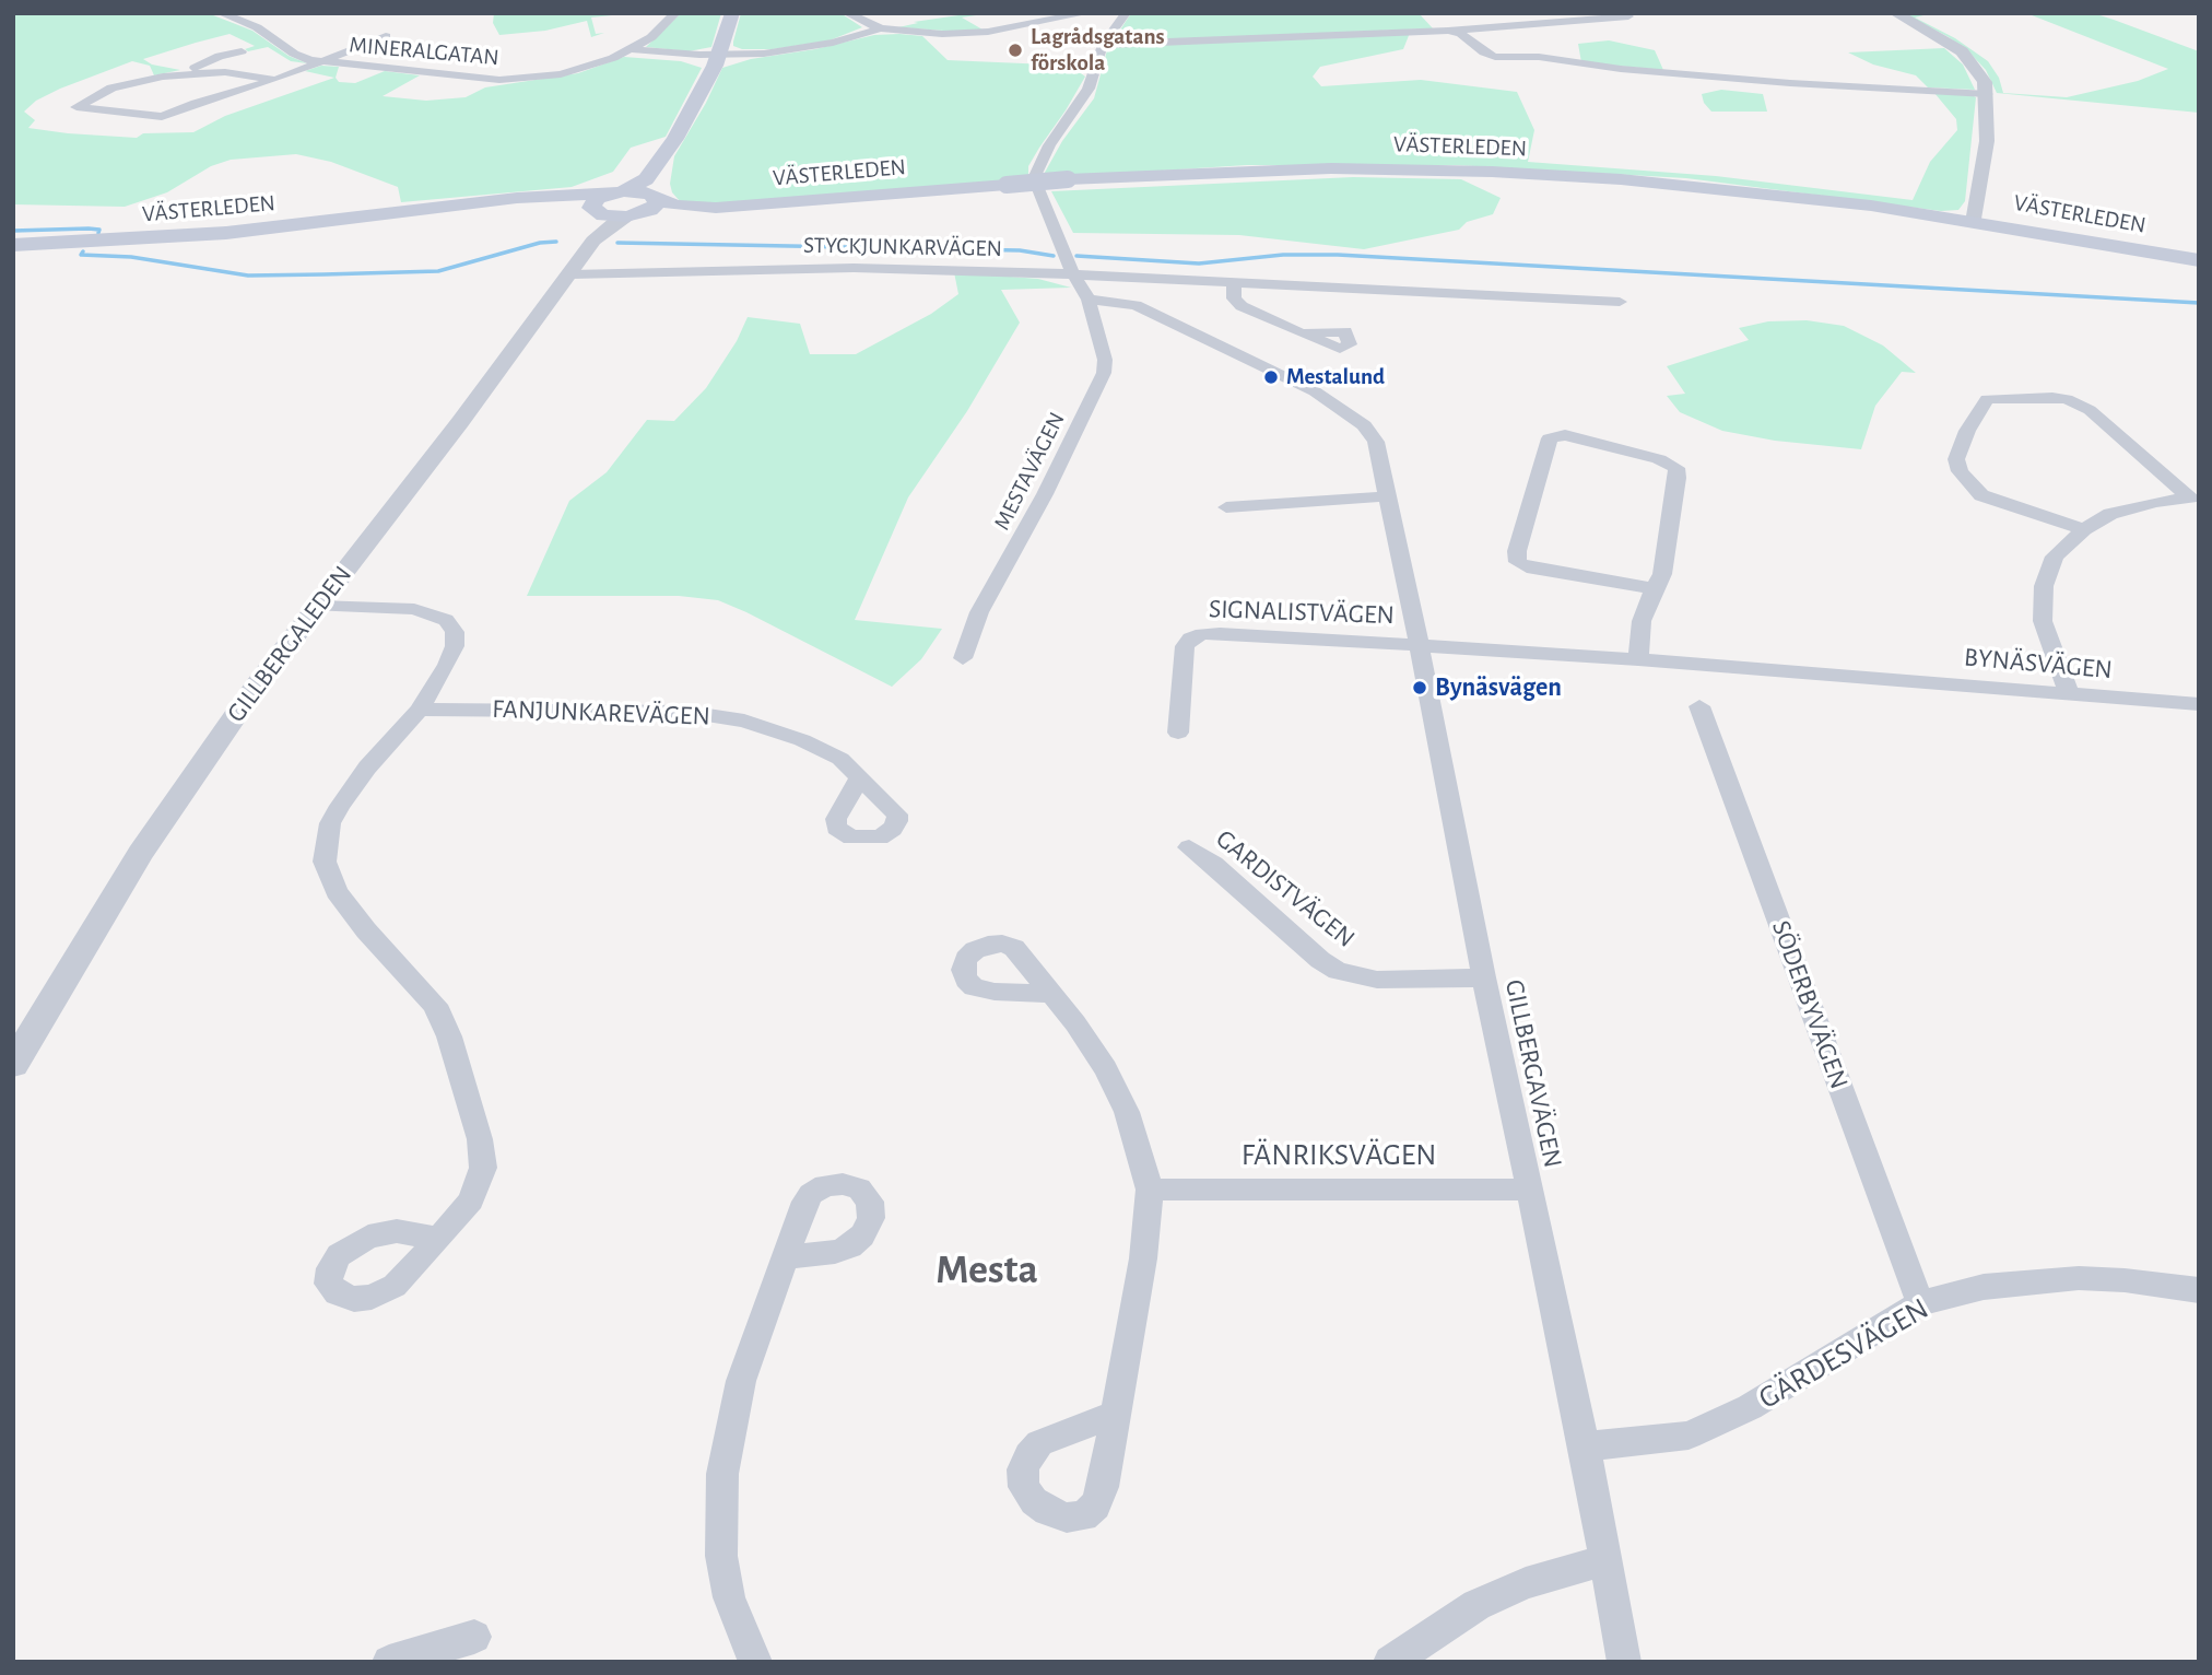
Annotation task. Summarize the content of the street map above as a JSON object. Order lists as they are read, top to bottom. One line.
{"streets":{"main road":["VÄSTERLEDEN"],"street":["MINERALGATAN","STYCKJUNKARVÄGEN","MESTAVÄGEN","SIGNALISTVÄGEN","GILLBERGALEDEN","BYNÄSVÄGEN","FANJUNKAREVÄGEN","GARDISTVÄGEN","SÖDERBYVÄGEN","GILLBERGAVÄGEN","FÄNRIKSVÄGEN","GÄRDESVÄGEN"]},"crossings":[["VÄSTERLEDEN","GILLBERGALEDEN"],["STYCKJUNKARVÄGEN","GILLBERGALEDEN"],["MESTAVÄGEN","GILLBERGAVÄGEN"],["SIGNALISTVÄGEN","BYNÄSVÄGEN"],["SIGNALISTVÄGEN","GILLBERGAVÄGEN"],["BYNÄSVÄGEN","GILLBERGAVÄGEN"],["GARDISTVÄGEN","GILLBERGAVÄGEN"],["SÖDERBYVÄGEN","GÄRDESVÄGEN"],["GILLBERGAVÄGEN","FÄNRIKSVÄGEN"],["GILLBERGAVÄGEN","GÄRDESVÄGEN"]],"districts":["Mesta"],"places":["Lagrådsgatans förskola","Mestalund","Bynäsvägen"]}
